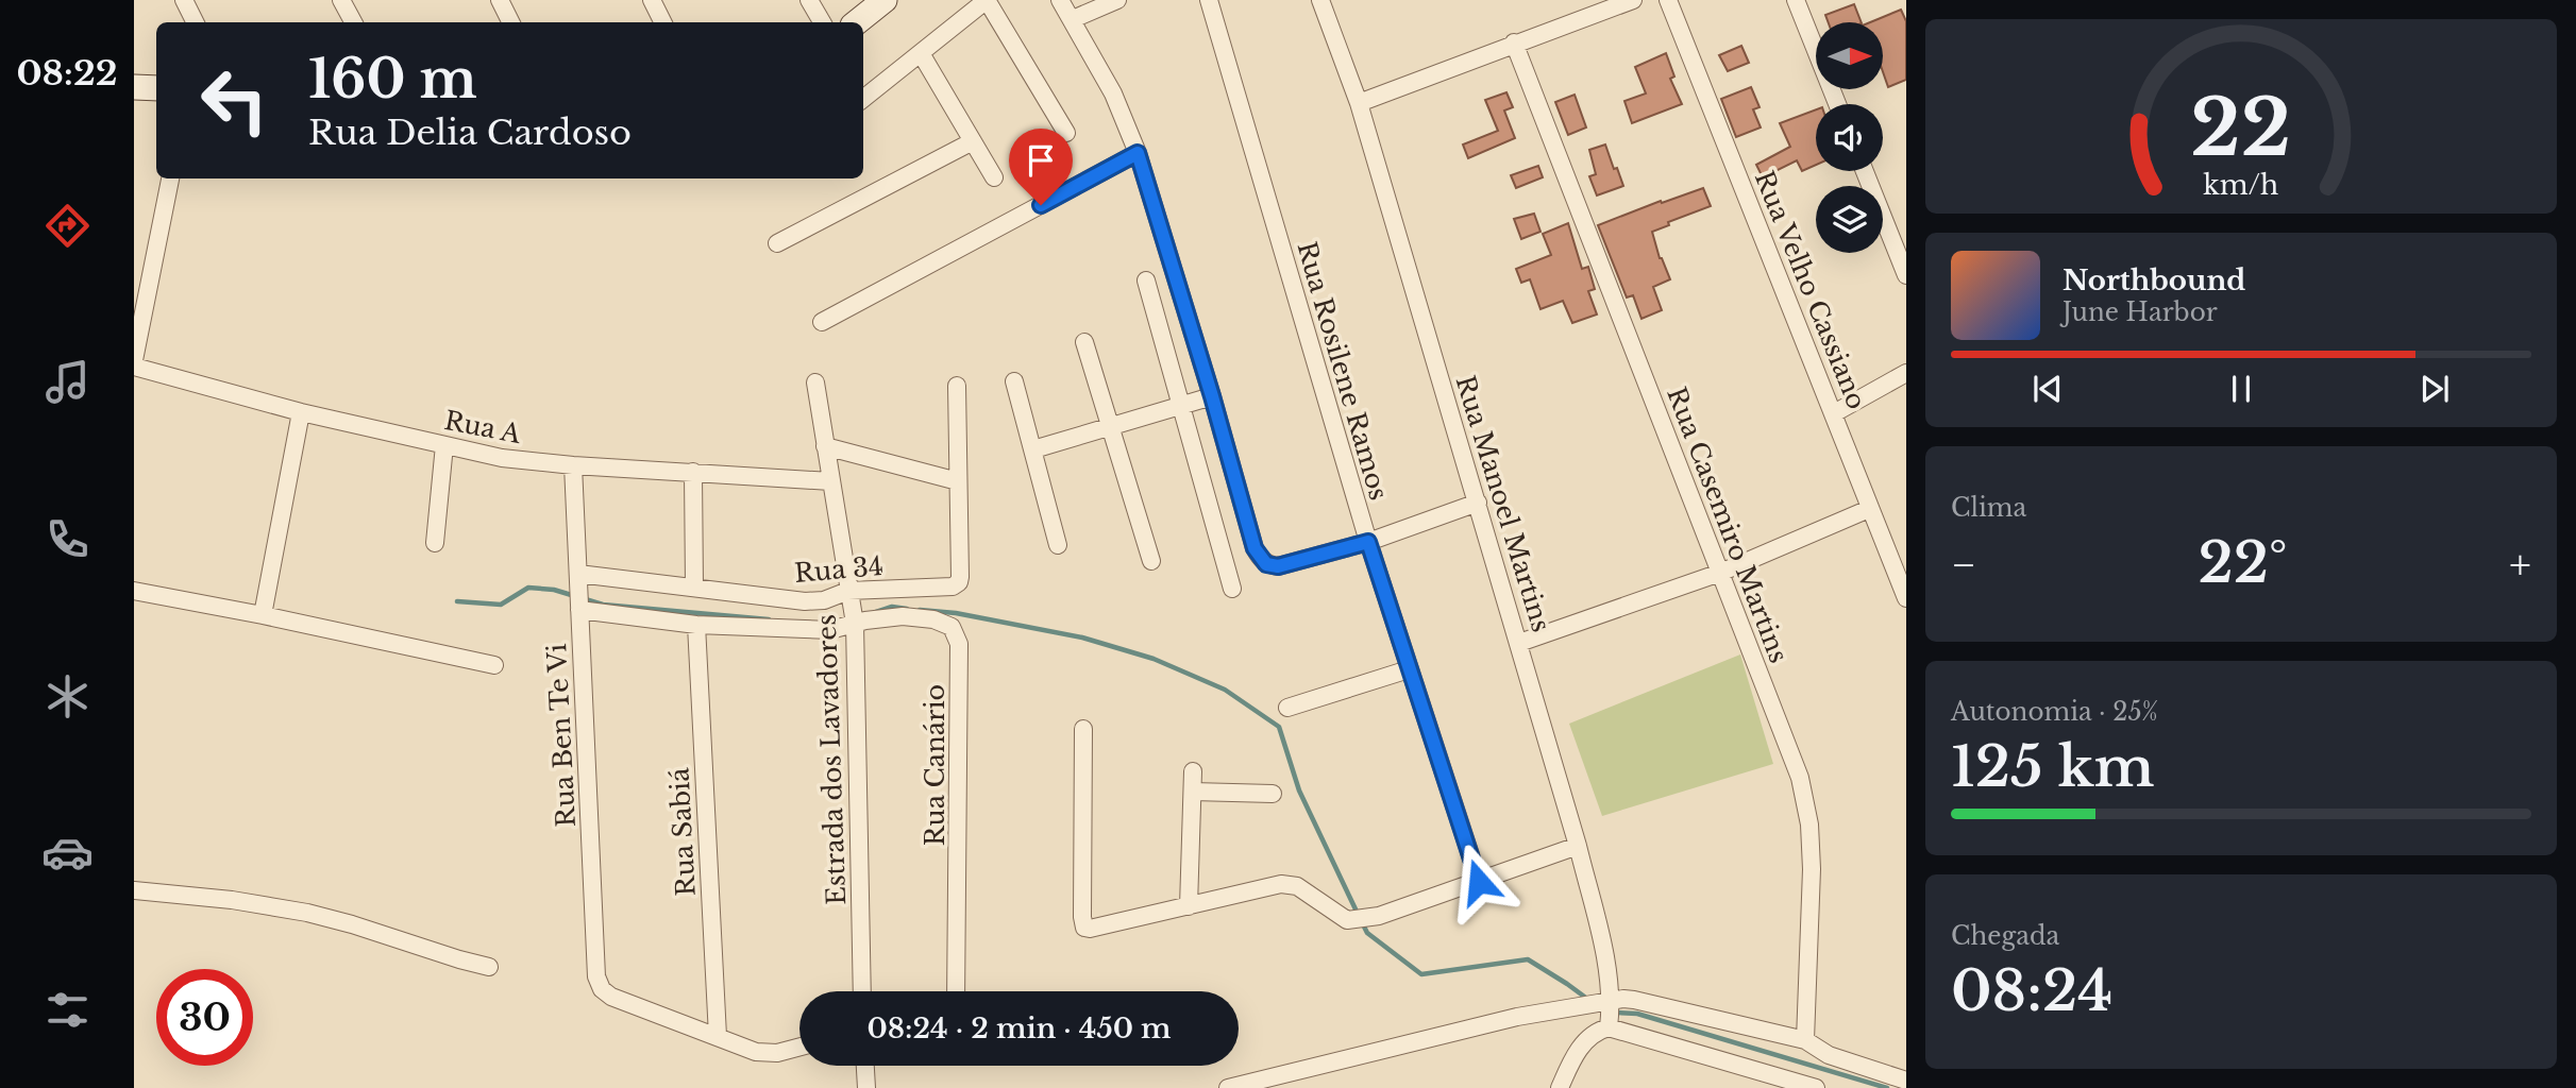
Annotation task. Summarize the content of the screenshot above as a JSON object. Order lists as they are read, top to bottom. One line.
{"streets":{"street":["Rua Velho Cassiano","Rua Rosilene Ramos","Rua A","Rua Manoel Martins","Rua Casemiro Martins","Rua 34","Rua Ben Te Vi","Estrada dos Lavadores","Rua Canário","Rua Sabiá"]},"crossings":[["Rua A","Rua Ben Te Vi"],["Rua A","Estrada dos Lavadores"],["Rua 34","Rua Ben Te Vi"],["Rua 34","Estrada dos Lavadores"],["Rua Ben Te Vi","Rua Sabiá"],["Estrada dos Lavadores","Rua Canário"],["Rua Canário","Rua Sabiá"]],"north":"right","page":{"tabs":"08:22","turn":["160 m","Rua Delia Cardoso"],"song":["Northbound","June Harbor"],"tile":["Clima",["Autonomia · 25%","125 km"],["Chegada","08:24"]],"heat":["−","22°","+"],"limit":"30","trip":"08:24 · 2 min · 450 m","gauge":["22","km/h"]}}
